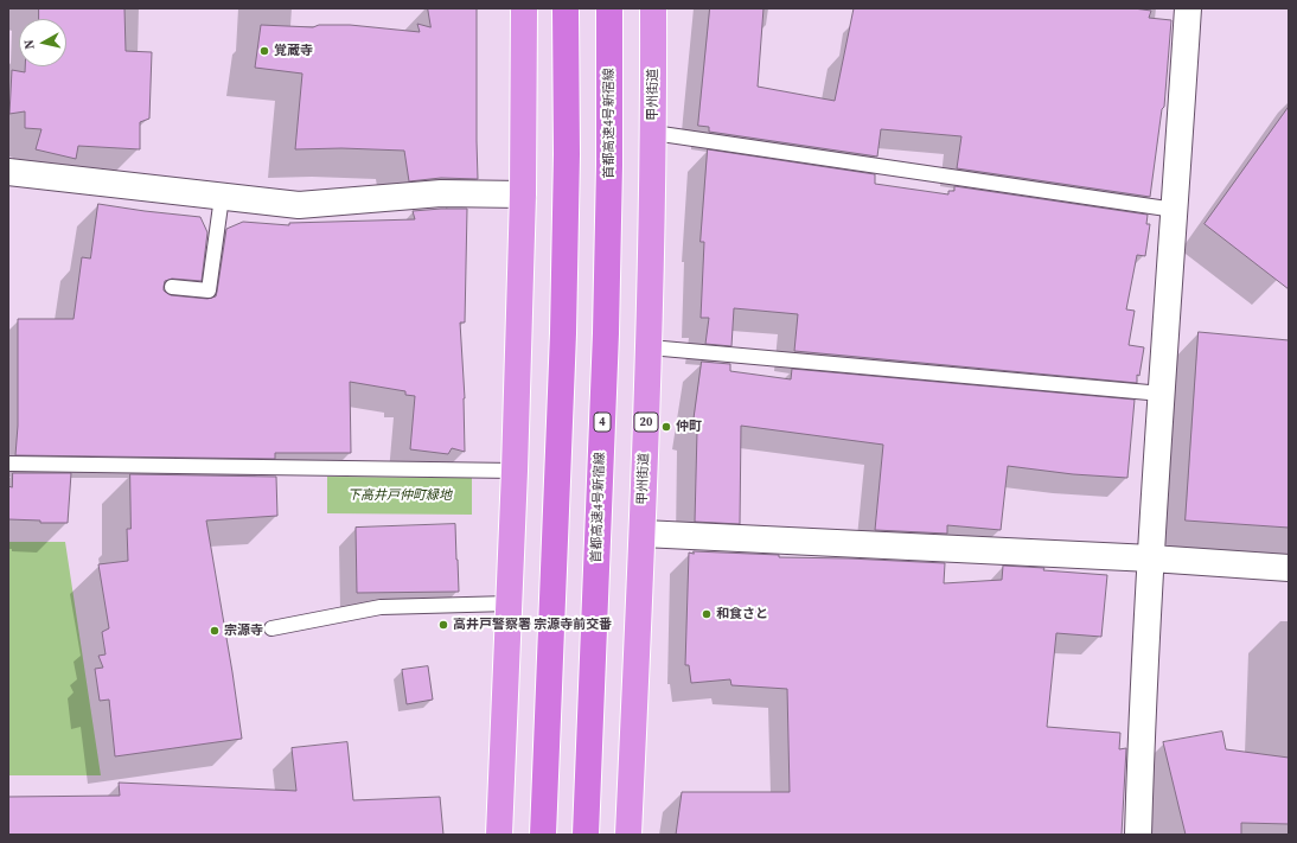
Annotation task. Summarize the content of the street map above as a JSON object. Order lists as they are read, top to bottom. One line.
{"streets":{"highway":["甲州街道","首都高速4号新宿線","4","20"]},"parks":["下高井戸仲町緑地"],"places":["覚蔵寺","仲町","和食さと","高井戸警察署 宗源寺前交番","宗源寺"],"north":"left"}
